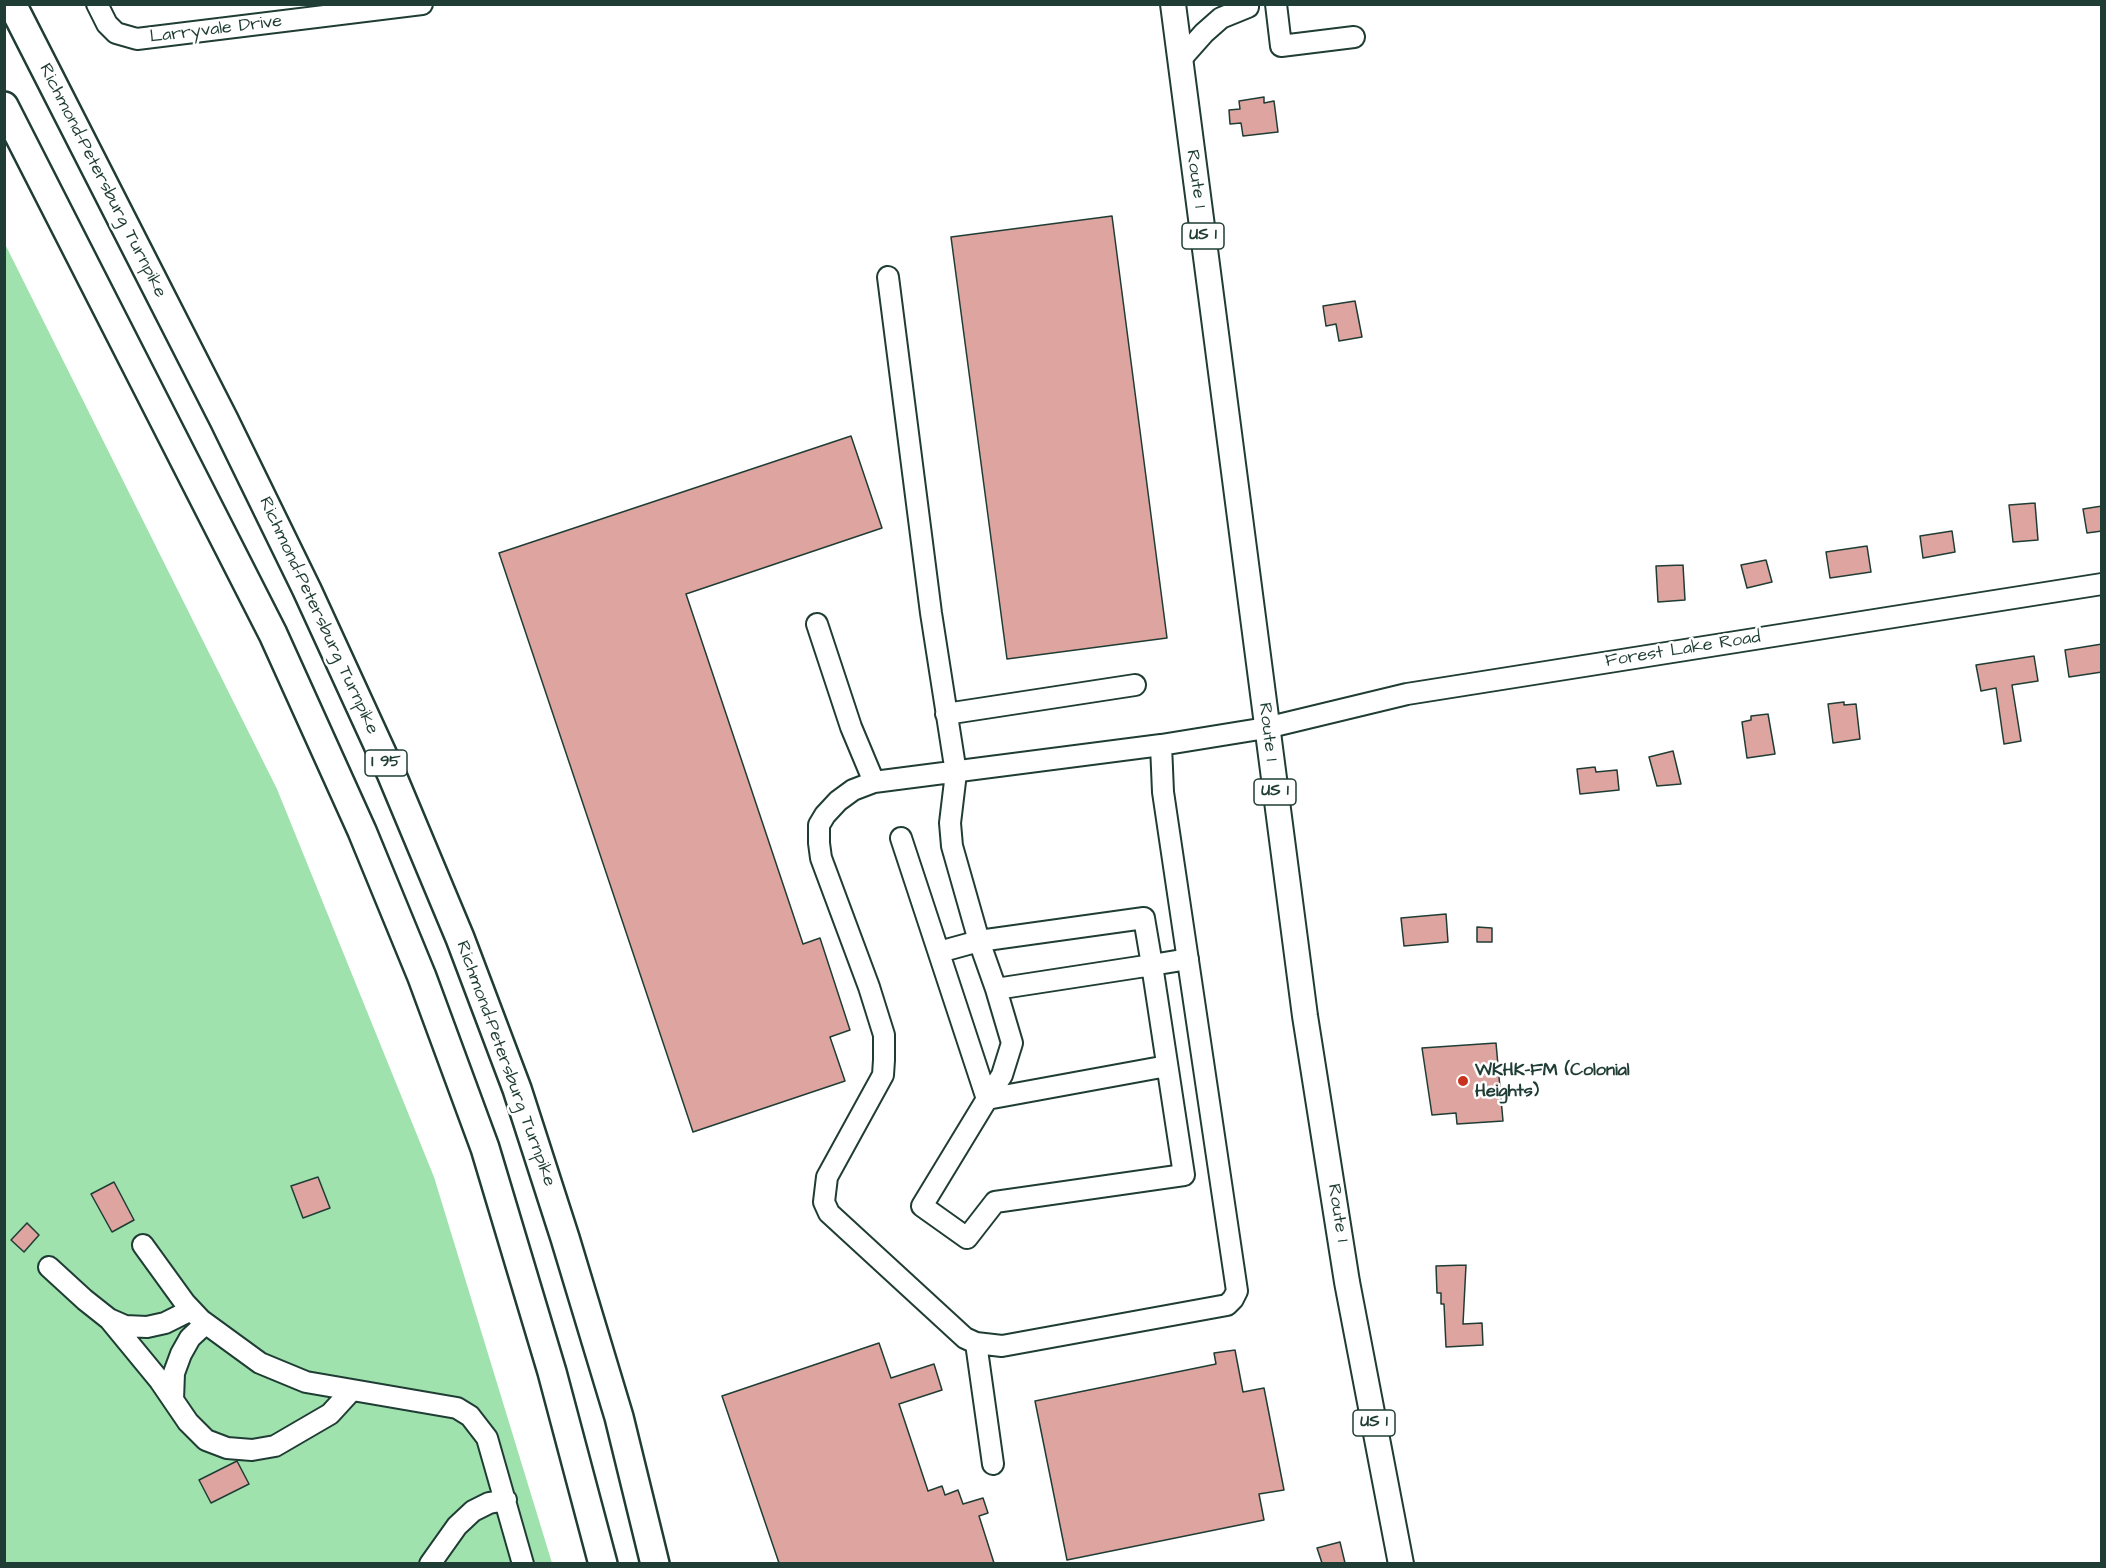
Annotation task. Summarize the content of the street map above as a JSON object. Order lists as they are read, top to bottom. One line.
{"streets":{"highway":["Richmond-Petersburg Turnpike","I 95"],"main road":["Route 1","US 1"],"street":["Larryvale Drive","Forest Lake Road"]},"crossings":[["Route 1","Forest Lake Road"]],"places":["WKHK-FM (Colonial Heights)"]}
